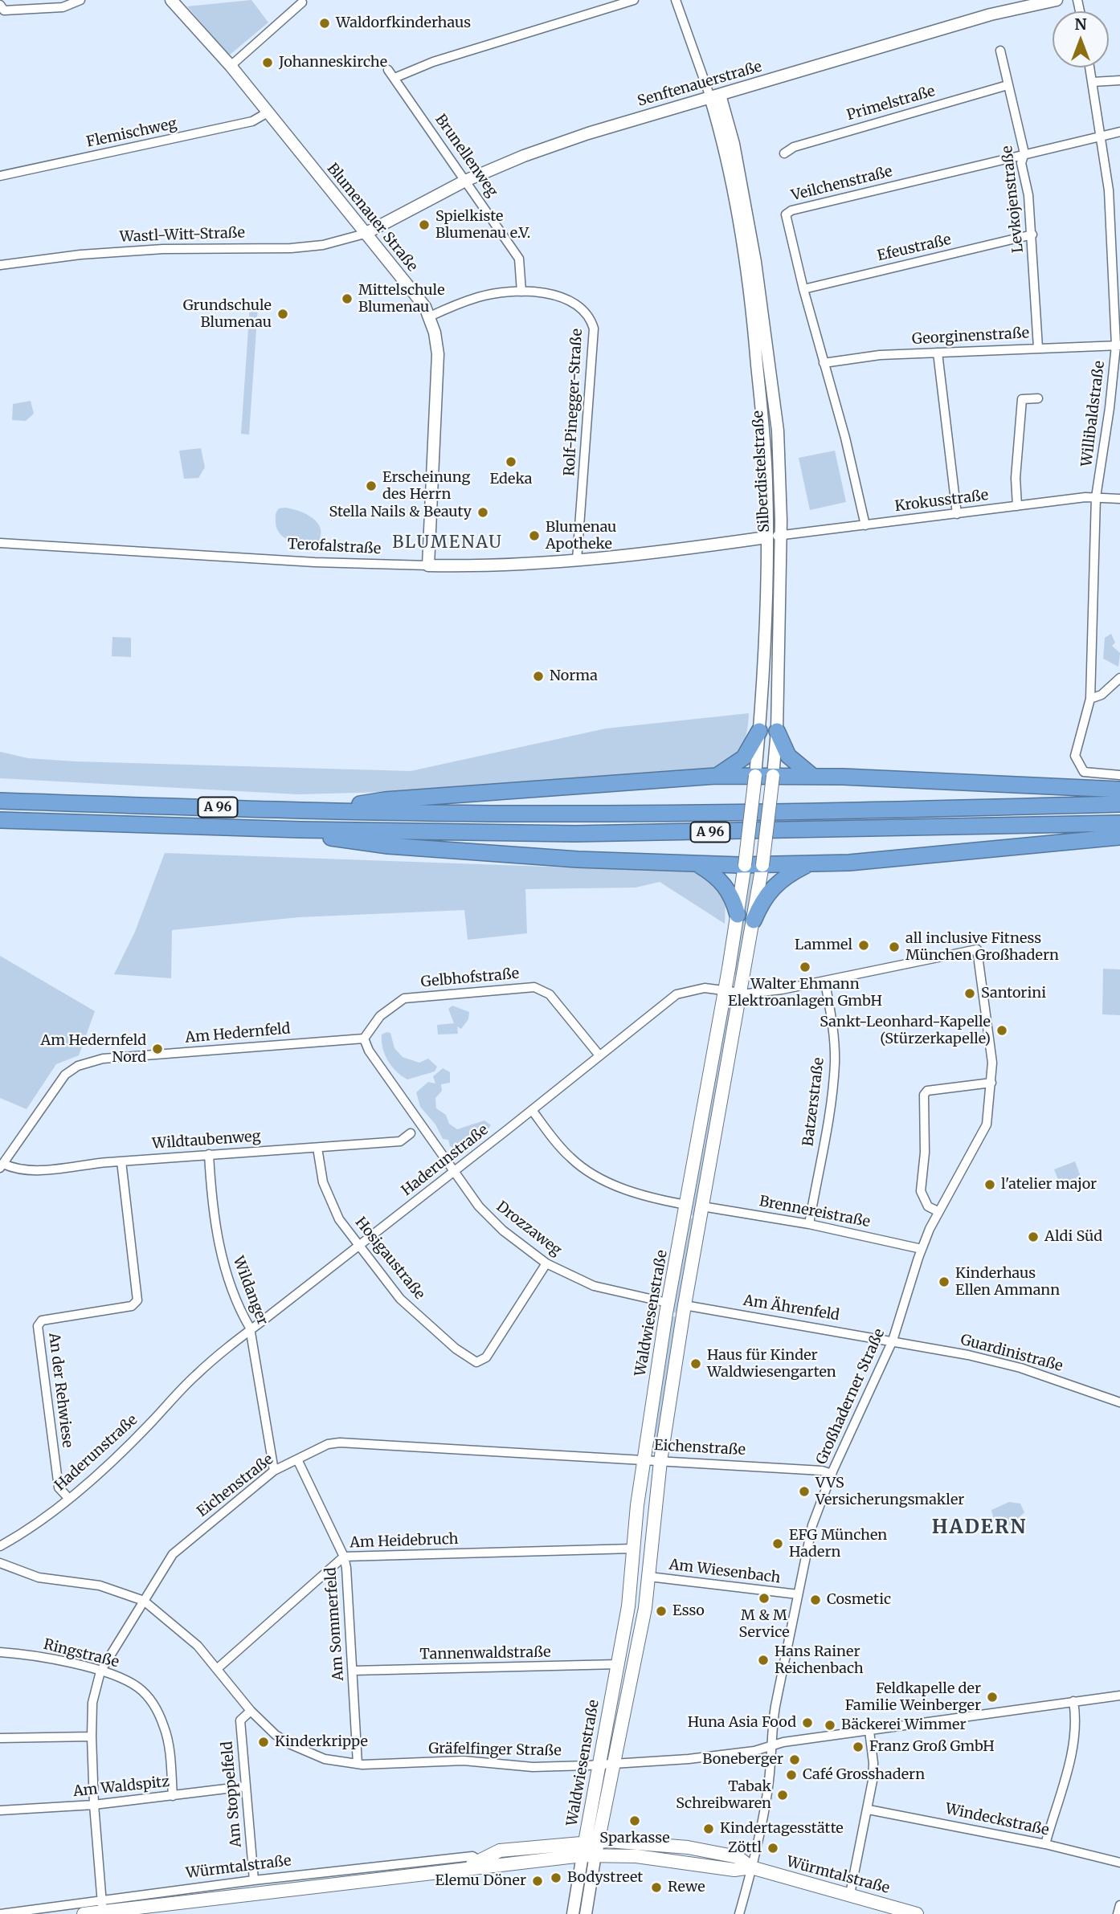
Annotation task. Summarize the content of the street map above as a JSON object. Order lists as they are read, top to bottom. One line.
{"streets":{"highway":["A 96"],"main road":["Silberdistelstraße","Waldwiesenstraße","Würmtalstraße"],"street":["Senftenauerstraße","Primelstraße","Flemischweg","Brunellenweg","Veilchenstraße","Levkojenstraße","Blumenauer Straße","Wastl-Witt-Straße","Efeustraße","Georginenstraße","Rolf-Pinegger-Straße","Willibaldstraße","Krokusstraße","Terofalstraße","Gelbhofstraße","Am Hedernfeld","Batzerstraße","Wildtaubenweg","Haderunstraße","Brennereistraße","Drozzaweg","Hosigaustraße","Wildanger","Am Ährenfeld","Guardinistraße","An der Rehwiese","Großhaderner Straße","Eichenstraße","Am Heidebruch","Am Wiesenbach","Am Sommerfeld","Ringstraße","Tannenwaldstraße","Gräfelfinger Straße","Am Waldspitz","Am Stoppelfeld","Windeckstraße"]},"crossings":[["Senftenauerstraße","Brunellenweg"],["Senftenauerstraße","Blumenauer Straße"],["Senftenauerstraße","Wastl-Witt-Straße"],["Senftenauerstraße","Silberdistelstraße"],["Primelstraße","Levkojenstraße"],["Flemischweg","Blumenauer Straße"],["Brunellenweg","Rolf-Pinegger-Straße"],["Veilchenstraße","Levkojenstraße"],["Veilchenstraße","Efeustraße"],["Veilchenstraße","Georginenstraße"],["Veilchenstraße","Willibaldstraße"],["Veilchenstraße","Krokusstraße"],["Levkojenstraße","Efeustraße"],["Levkojenstraße","Georginenstraße"],["Blumenauer Straße","Wastl-Witt-Straße"],["Blumenauer Straße","Rolf-Pinegger-Straße"],["Blumenauer Straße","Terofalstraße"],["Georginenstraße","Willibaldstraße"],["Rolf-Pinegger-Straße","Terofalstraße"],["Willibaldstraße","Krokusstraße"],["Silberdistelstraße","Krokusstraße"],["Silberdistelstraße","Terofalstraße"],["Silberdistelstraße","Waldwiesenstraße"],["Krokusstraße","Terofalstraße"],["Gelbhofstraße","Am Hedernfeld"],["Gelbhofstraße","Haderunstraße"],["Am Hedernfeld","Wildtaubenweg"],["Batzerstraße","Haderunstraße"],["Batzerstraße","Brennereistraße"],["Wildtaubenweg","Hosigaustraße"],["Wildtaubenweg","Wildanger"],["Wildtaubenweg","An der Rehwiese"],["Haderunstraße","Drozzaweg"],["Haderunstraße","Hosigaustraße"],["Haderunstraße","Wildanger"],["Haderunstraße","Waldwiesenstraße"],["Haderunstraße","An der Rehwiese"],["Haderunstraße","Großhaderner Straße"],["Brennereistraße","Waldwiesenstraße"],["Brennereistraße","Großhaderner Straße"],["Drozzaweg","Hosigaustraße"],["Drozzaweg","Waldwiesenstraße"],["Wildanger","Eichenstraße"],["Am Ährenfeld","Waldwiesenstraße"],["Am Ährenfeld","Guardinistraße"],["Am Ährenfeld","Großhaderner Straße"],["Waldwiesenstraße","Eichenstraße"],["Waldwiesenstraße","Am Heidebruch"],["Waldwiesenstraße","Am Wiesenbach"],["Waldwiesenstraße","Tannenwaldstraße"],["Waldwiesenstraße","Gräfelfinger Straße"],["Waldwiesenstraße","Würmtalstraße"],["Guardinistraße","Großhaderner Straße"],["Großhaderner Straße","Eichenstraße"],["Großhaderner Straße","Am Wiesenbach"],["Großhaderner Straße","Gräfelfinger Straße"],["Großhaderner Straße","Würmtalstraße"],["Eichenstraße","Am Sommerfeld"],["Eichenstraße","Ringstraße"],["Eichenstraße","Gräfelfinger Straße"],["Eichenstraße","Am Waldspitz"],["Eichenstraße","Würmtalstraße"],["Am Heidebruch","Am Sommerfeld"],["Am Heidebruch","Gräfelfinger Straße"],["Am Sommerfeld","Tannenwaldstraße"],["Am Sommerfeld","Gräfelfinger Straße"],["Ringstraße","Am Waldspitz"],["Gräfelfinger Straße","Am Stoppelfeld"],["Am Waldspitz","Am Stoppelfeld"],["Am Stoppelfeld","Würmtalstraße"]],"districts":["BLUMENAU","HADERN"],"places":["Waldorfkinderhaus","Johanneskirche","Spielkiste Blumenau e.V.","Mittelschule Blumenau","Grundschule Blumenau","Edeka","Erscheinung des Herrn","Stella Nails & Beauty","Blumenau Apotheke","Norma","Lammel","all inclusive Fitness München Großhadern","Walter Ehmann Elektroanlagen GmbH","Santorini","Sankt-Leonhard-Kapelle (Stürzerkapelle)","Am Hedernfeld Nord","l'atelier major","Aldi Süd","Kinderhaus Ellen Ammann","Haus für Kinder Waldwiesengarten","VVS Versicherungsmakler","EFG München Hadern","M & M Service","Cosmetic","Esso","Hans Rainer Reichenbach","Feldkapelle der Familie Weinberger","Huna Asia Food","Bäckerei Wimmer","Kinderkrippe","Franz Groß GmbH","Boneberger","Café Grosshadern","Tabak Schreibwaren","Sparkasse","Kindertagesstätte","Zöttl","Bodystreet","Elemu Döner","Rewe"],"north":"top"}
